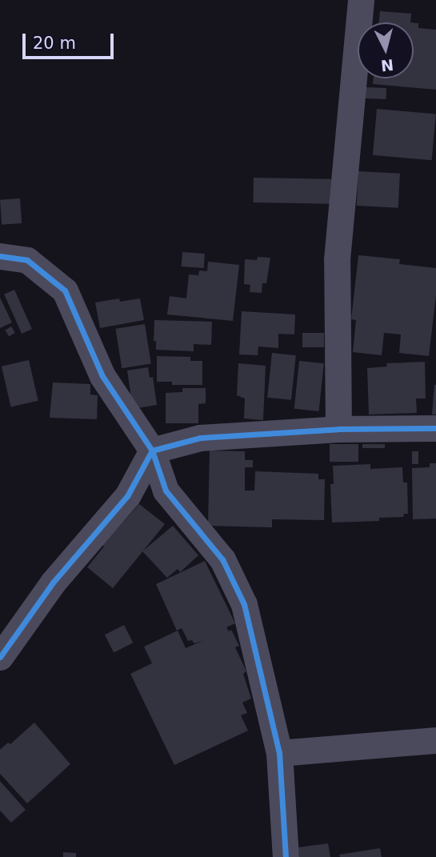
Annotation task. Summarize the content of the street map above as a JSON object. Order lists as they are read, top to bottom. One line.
{"scale_bar":"20 m","north":"bottom"}
